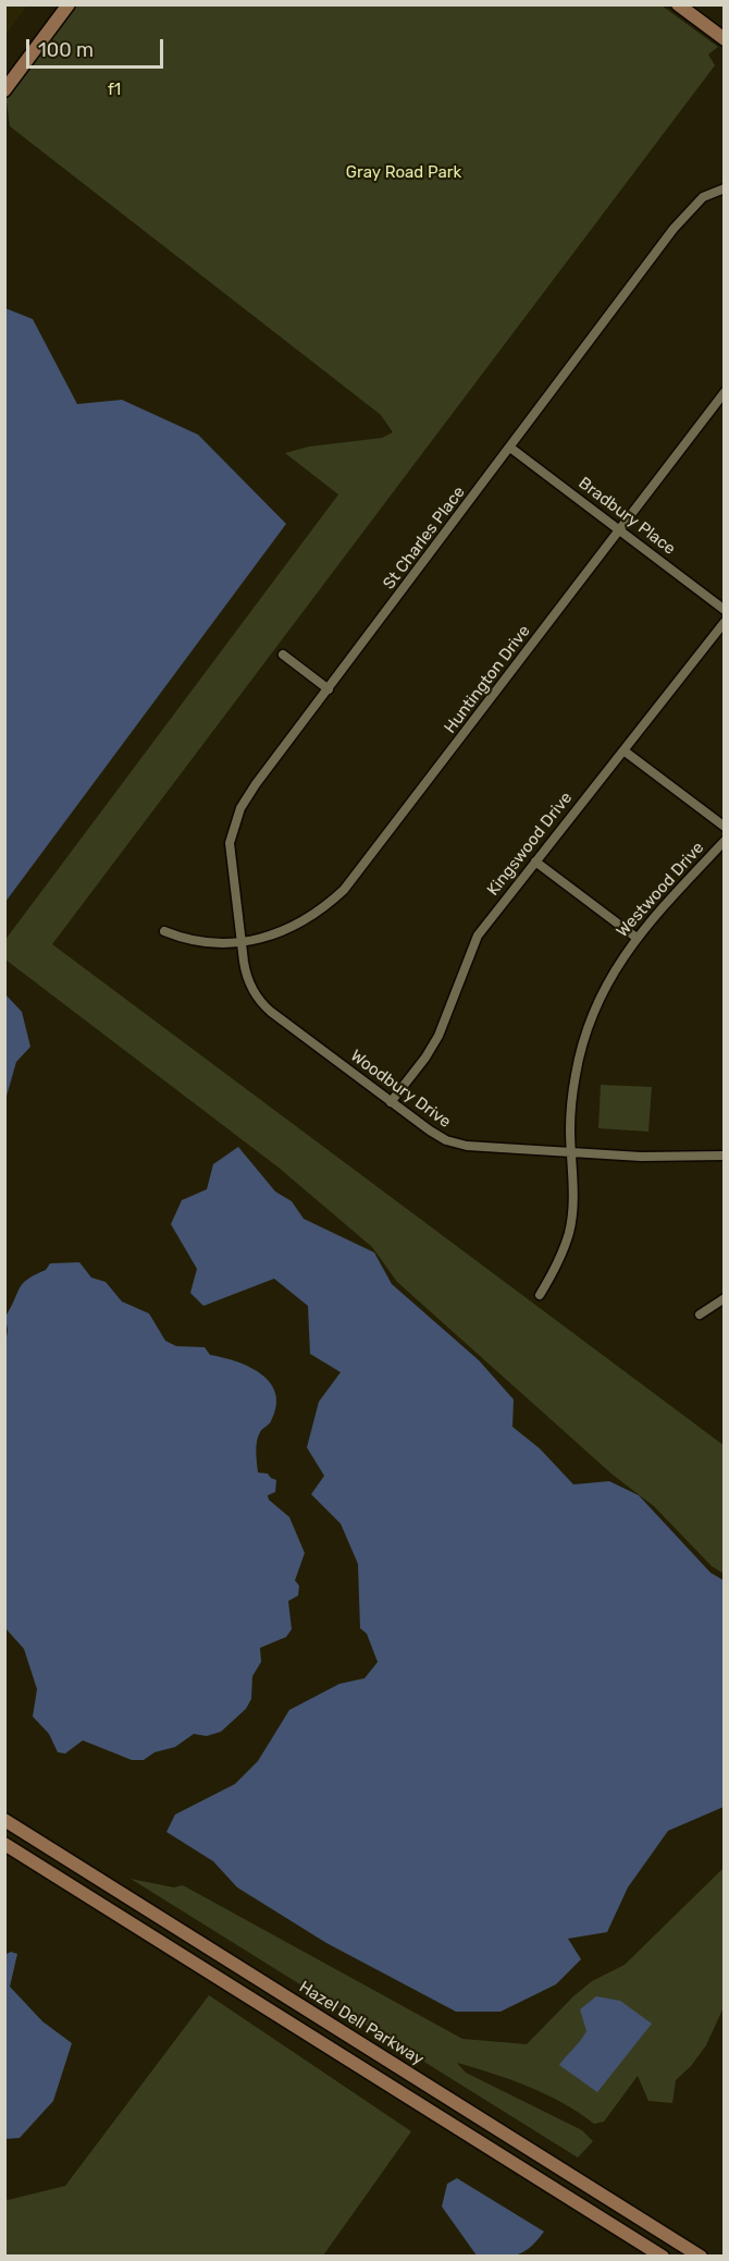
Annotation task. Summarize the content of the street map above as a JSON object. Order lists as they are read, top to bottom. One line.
{"streets":{"main road":["Hazel Dell Parkway"],"street":["Bradbury Place","St Charles Place","Huntington Drive","Kingswood Drive","Westwood Drive","Woodbury Drive"]},"crossings":[["Bradbury Place","St Charles Place"],["Bradbury Place","Huntington Drive"],["St Charles Place","Huntington Drive"],["St Charles Place","Woodbury Drive"],["Huntington Drive","Woodbury Drive"],["Kingswood Drive","Woodbury Drive"],["Westwood Drive","Woodbury Drive"]],"parks":["f1","Gray Road Park"],"scale_bar":"100 m"}
